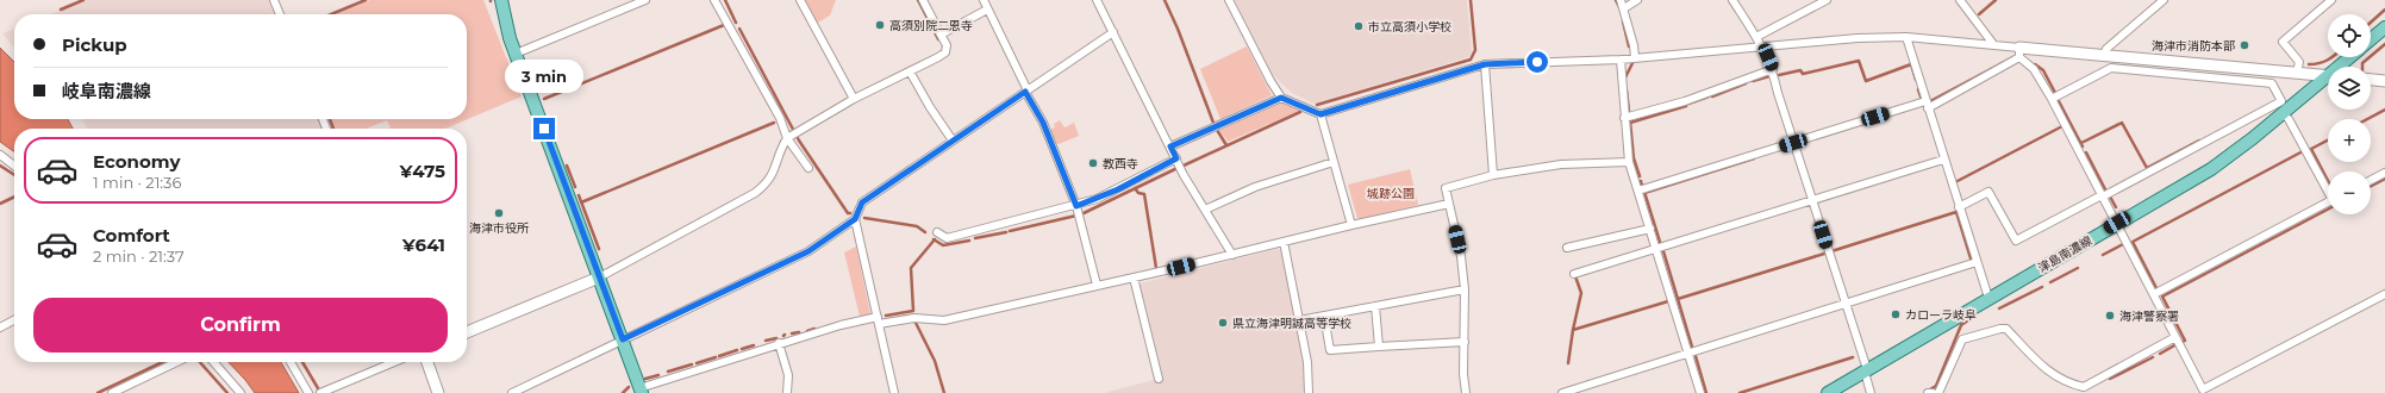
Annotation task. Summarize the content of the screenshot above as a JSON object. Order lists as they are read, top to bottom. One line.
{"streets":{"main road":["津島南濃線"]},"parks":["城跡公園"],"places":["高須別院二恩寺","市立高須小学校","海津市消防本部","教西寺","海津市役所","カローラ岐阜","海津警察署","県立海津明誠高等学校"],"page":{"map_buttons":["+","−"],"banner":["Pickup","岐阜南濃線"],"bubble":"3 min","list":[{"name":"Economy","note":"1 min · 21:36","value":"¥475"},{"name":"Comfort","note":"2 min · 21:37","value":"¥641"}],"buttons":"Confirm"}}
